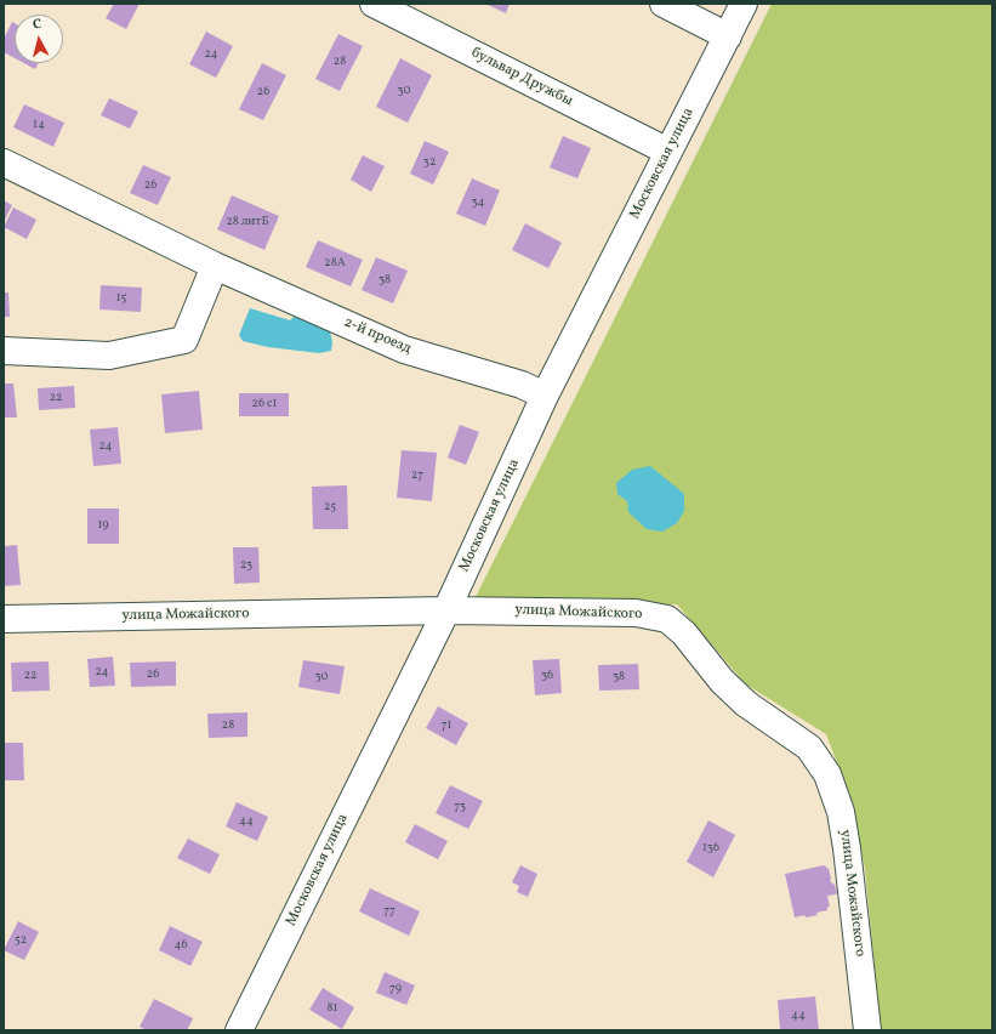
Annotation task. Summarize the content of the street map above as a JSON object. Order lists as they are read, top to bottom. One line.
{"streets":{"street":["бульвар Дружбы","Московская улица","2-й проезд","улица Можайского"]},"crossings":[["бульвар Дружбы","Московская улица"],["Московская улица","2-й проезд"],["Московская улица","улица Можайского"]],"house_numbers":["24","28","30","26","14","32","26","34","28 литБ","28А","38","15","22","26 с1","24","27","25","19","23","24","26","22","36","30","38","28","71","73","44","136","77","52","46","79","81","44"],"north":"top"}
